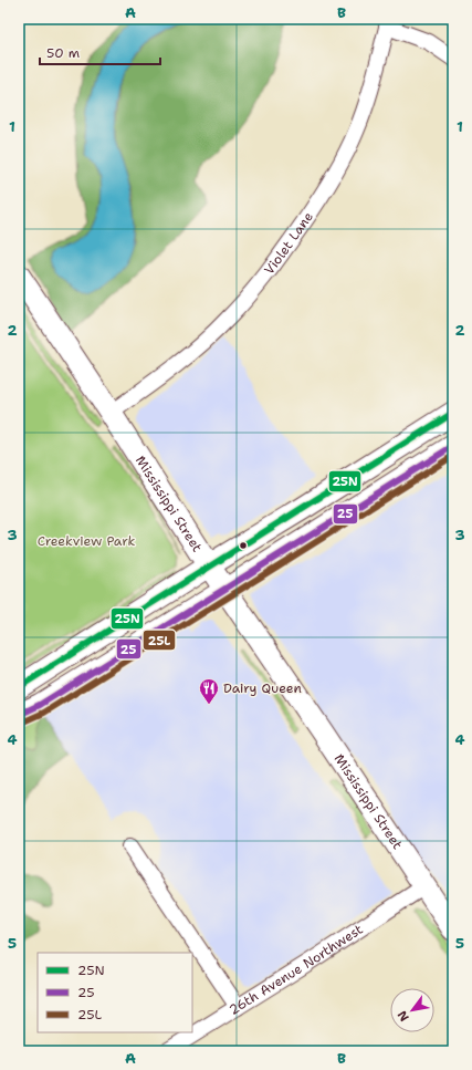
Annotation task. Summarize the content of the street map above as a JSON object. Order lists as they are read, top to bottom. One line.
{"streets":{"main road":["Mississippi Street"],"street":["Violet Lane","26th Avenue Northwest"]},"crossings":[["Violet Lane","Mississippi Street"],["Mississippi Street","26th Avenue Northwest"]],"parks":["Creekview Park"],"places":{"restaurant":["Dairy Queen"]},"lines":["transit line 25N","transit line 25","transit line 25L"],"legend":["25N","25","25L"],"scale_bar":"50 m","north":"bottom left","grid":{"columns":["A","B"],"rows":["1","2","3","4","5"]}}
